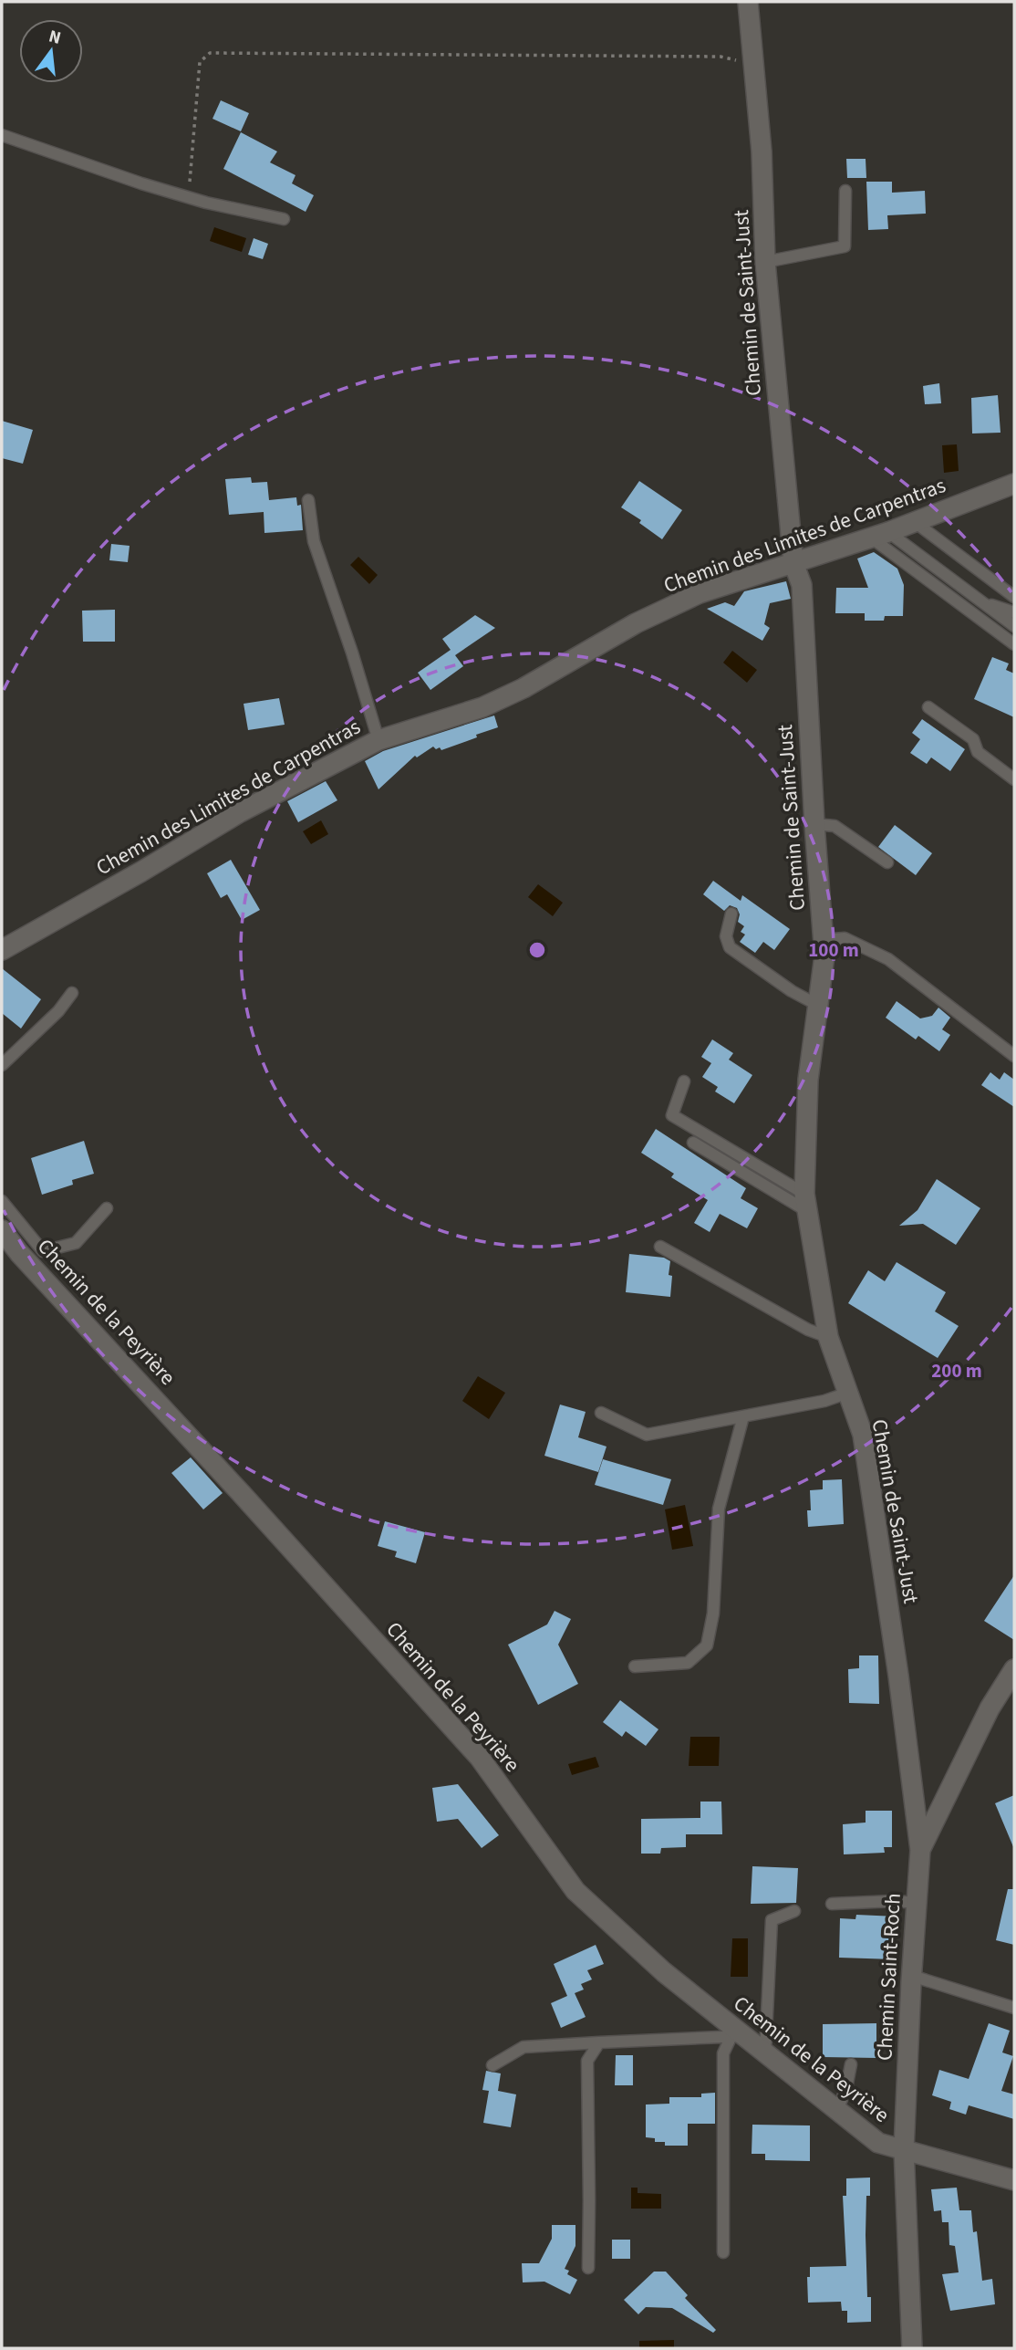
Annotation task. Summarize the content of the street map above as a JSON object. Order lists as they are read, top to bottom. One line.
{"streets":{"street":["Chemin de Saint-Just","Chemin des Limites de Carpentras","Chemin de la Peyrière","Chemin Saint-Roch"]},"crossings":[["Chemin de Saint-Just","Chemin des Limites de Carpentras"],["Chemin de Saint-Just","Chemin Saint-Roch"],["Chemin de la Peyrière","Chemin Saint-Roch"]],"north":"top","rings":["100 m","200 m"]}
